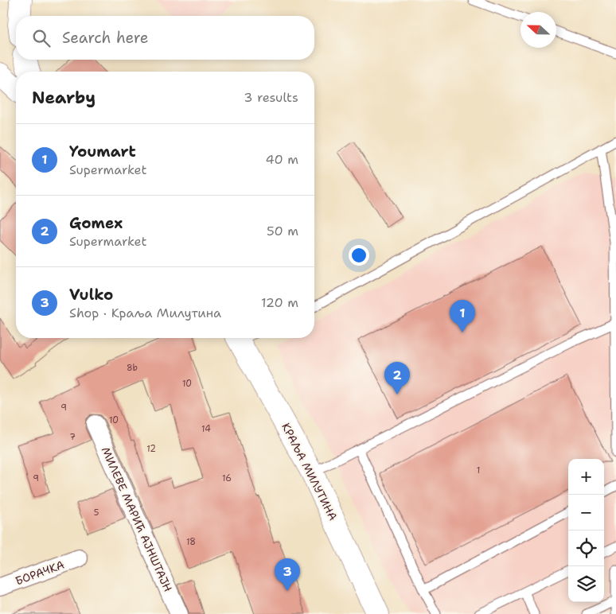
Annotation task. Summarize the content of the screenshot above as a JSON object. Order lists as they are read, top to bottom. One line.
{"streets":{"main road":["КРАЉА МИЛУТИНА"],"street":["МИЛЕВЕ МАРИЋ АЈНШТАЈН","БОРАЧКА"]},"house_numbers":["8b","10","9","10","14","7","12","1","9","16","5","18"],"north":"left","page":{"search":"Search here","heading":["Nearby","3 results"],"list":[{"mark":"1","name":"Youmart","note":"Supermarket","value":"40 m"},{"mark":"2","name":"Gomex","note":"Supermarket","value":"50 m"},{"mark":"3","name":"Vulko","note":"Shop · Краља Милутина","value":"120 m"}],"pins":["1","2","3"],"map_buttons":["+","−"]}}
